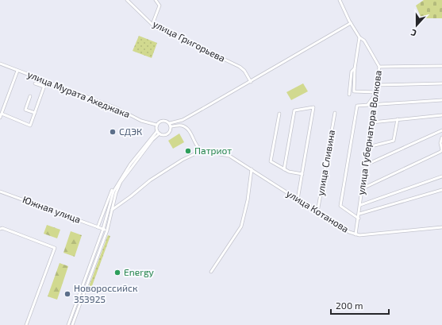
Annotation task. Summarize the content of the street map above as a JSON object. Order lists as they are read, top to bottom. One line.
{"streets":{"street":["улица Григорьева","улица Мурата Ахеджака","улица Губернатора Волкова","улица Сливина","Южная улица","улица Котанова"]},"crossings":[["улица Губернатора Волкова","улица Котанова"],["улица Сливина","улица Котанова"]],"places":["СДЭК","Патриот","Energy","Новороссийск 353925"],"scale_bar":"200 m","north":"bottom"}
